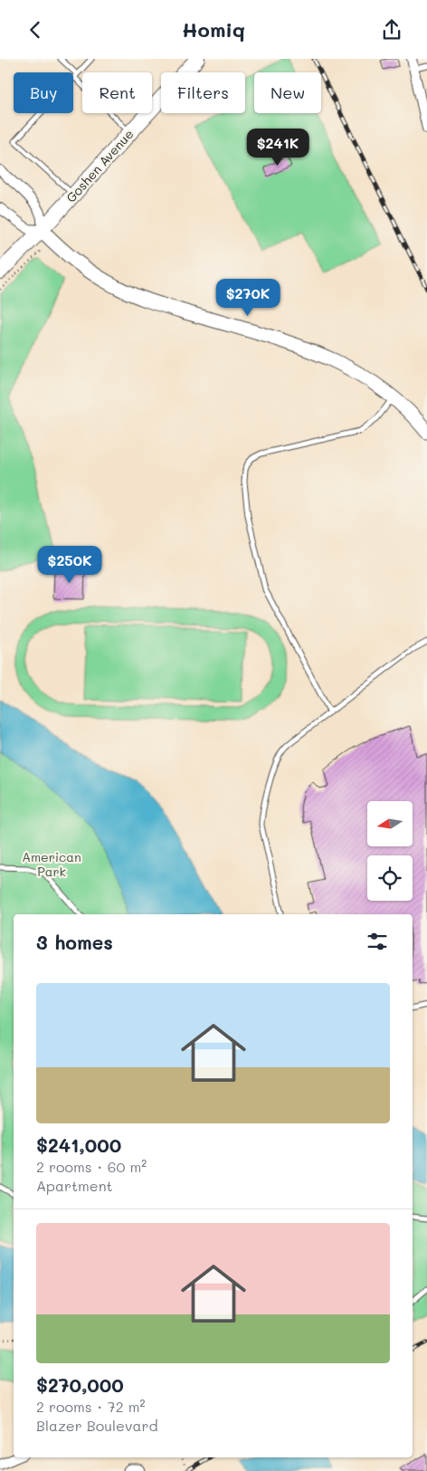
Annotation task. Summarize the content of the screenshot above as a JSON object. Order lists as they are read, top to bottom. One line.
{"streets":{"main road":["Goshen Avenue"]},"parks":["American Park"],"north":"left","page":{"header":"Homiq","chip":["Buy","Rent","Filters","New"],"price":["$241K","$270K","$250K"],"heading":"3 homes","list":[{"name":"$241,000","note":"2 rooms · 60 m² · Apartment"},{"name":"$270,000","note":"2 rooms · 72 m² · Blazer Boulevard"}]}}
